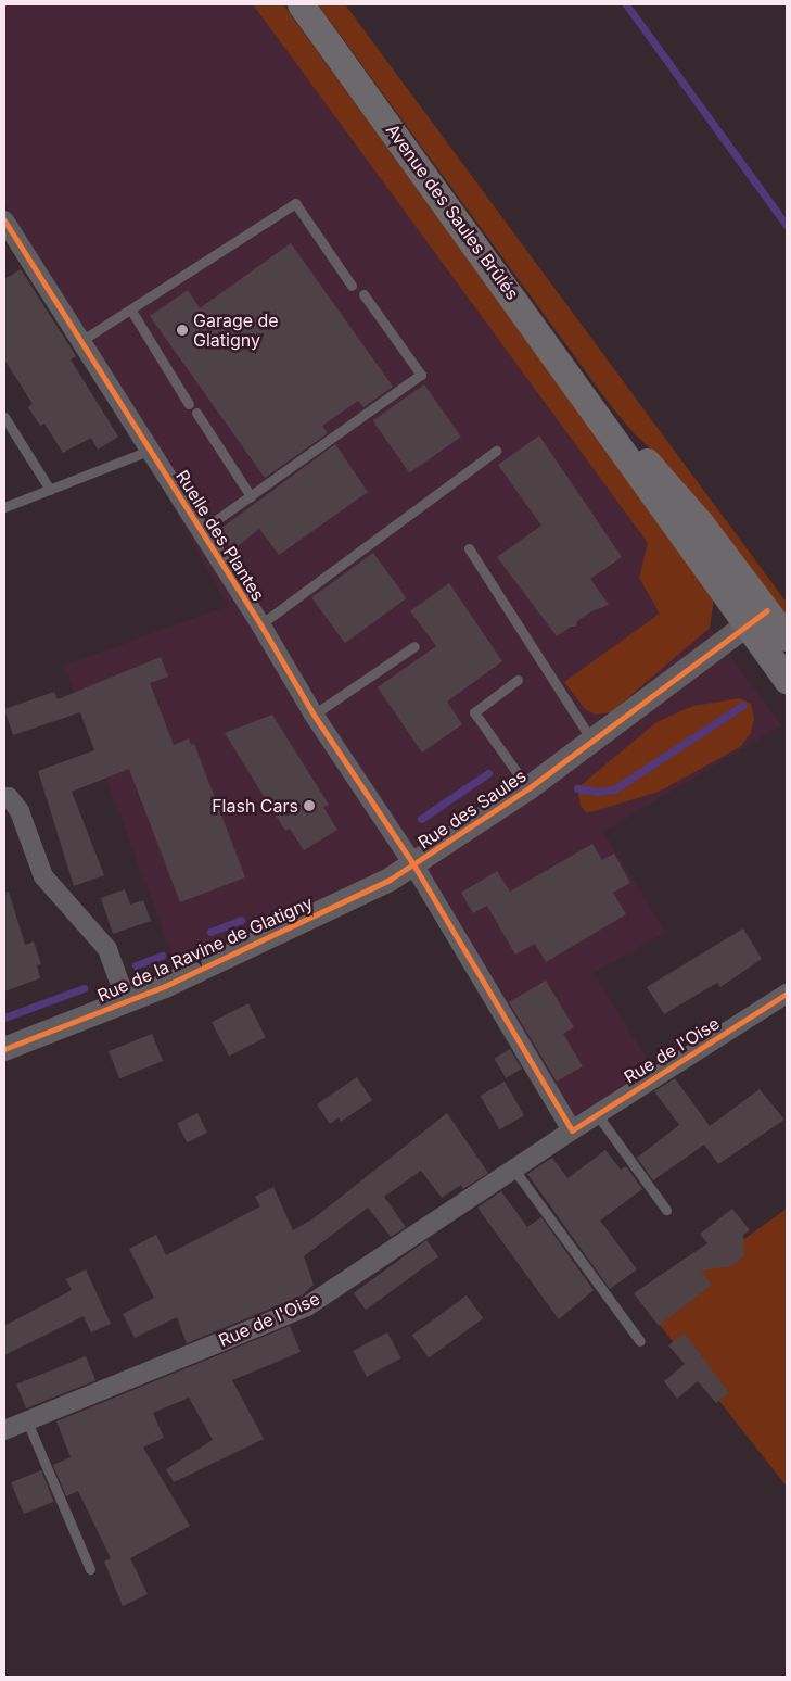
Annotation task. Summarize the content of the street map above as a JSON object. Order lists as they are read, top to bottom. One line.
{"streets":{"main road":["Avenue des Saules Brûlés"],"street":["Ruelle des Plantes","Rue des Saules","Rue de la Ravine de Glatigny","Rue de l'Oise"]},"crossings":[["Avenue des Saules Brûlés","Rue des Saules"],["Ruelle des Plantes","Rue des Saules"],["Ruelle des Plantes","Rue de la Ravine de Glatigny"],["Rue des Saules","Rue de la Ravine de Glatigny"],["Rue des Saules","Rue de l'Oise"]],"places":["Garage de Glatigny","Flash Cars"]}
